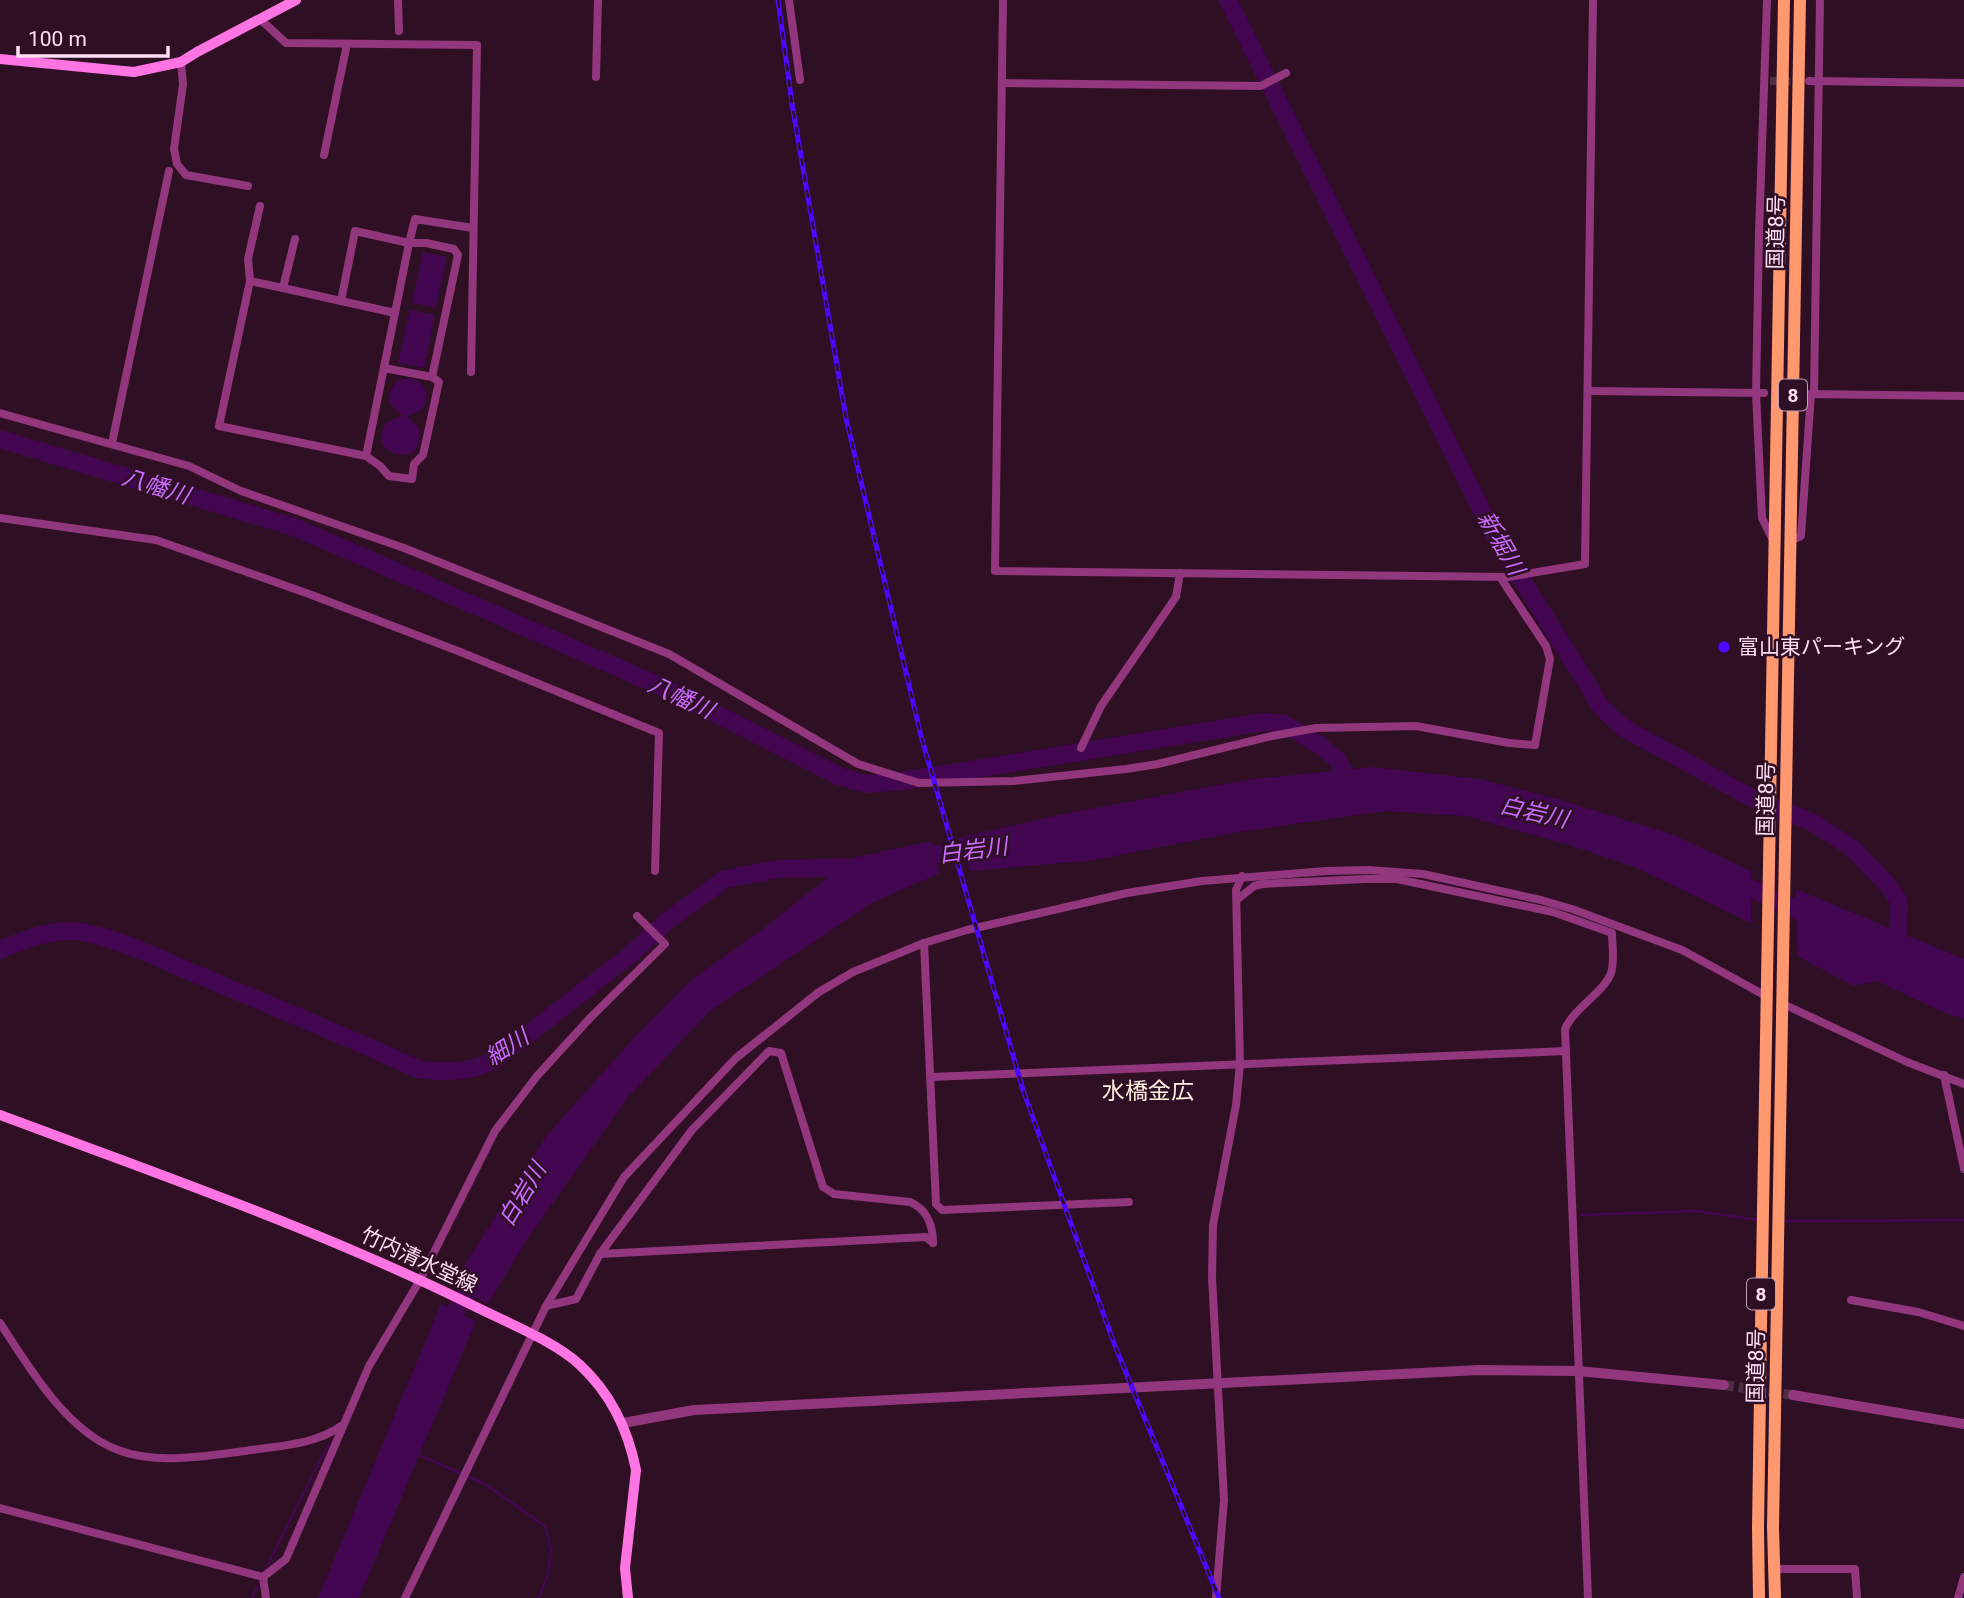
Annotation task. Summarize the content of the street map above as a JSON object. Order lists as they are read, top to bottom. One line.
{"streets":{"highway":["国道8号","8"],"main road":["竹内清水堂線"]},"districts":["水橋金広"],"water":["八幡川","新堀川","白岩川","細川"],"places":["富山東パーキング"],"scale_bar":"100 m"}
